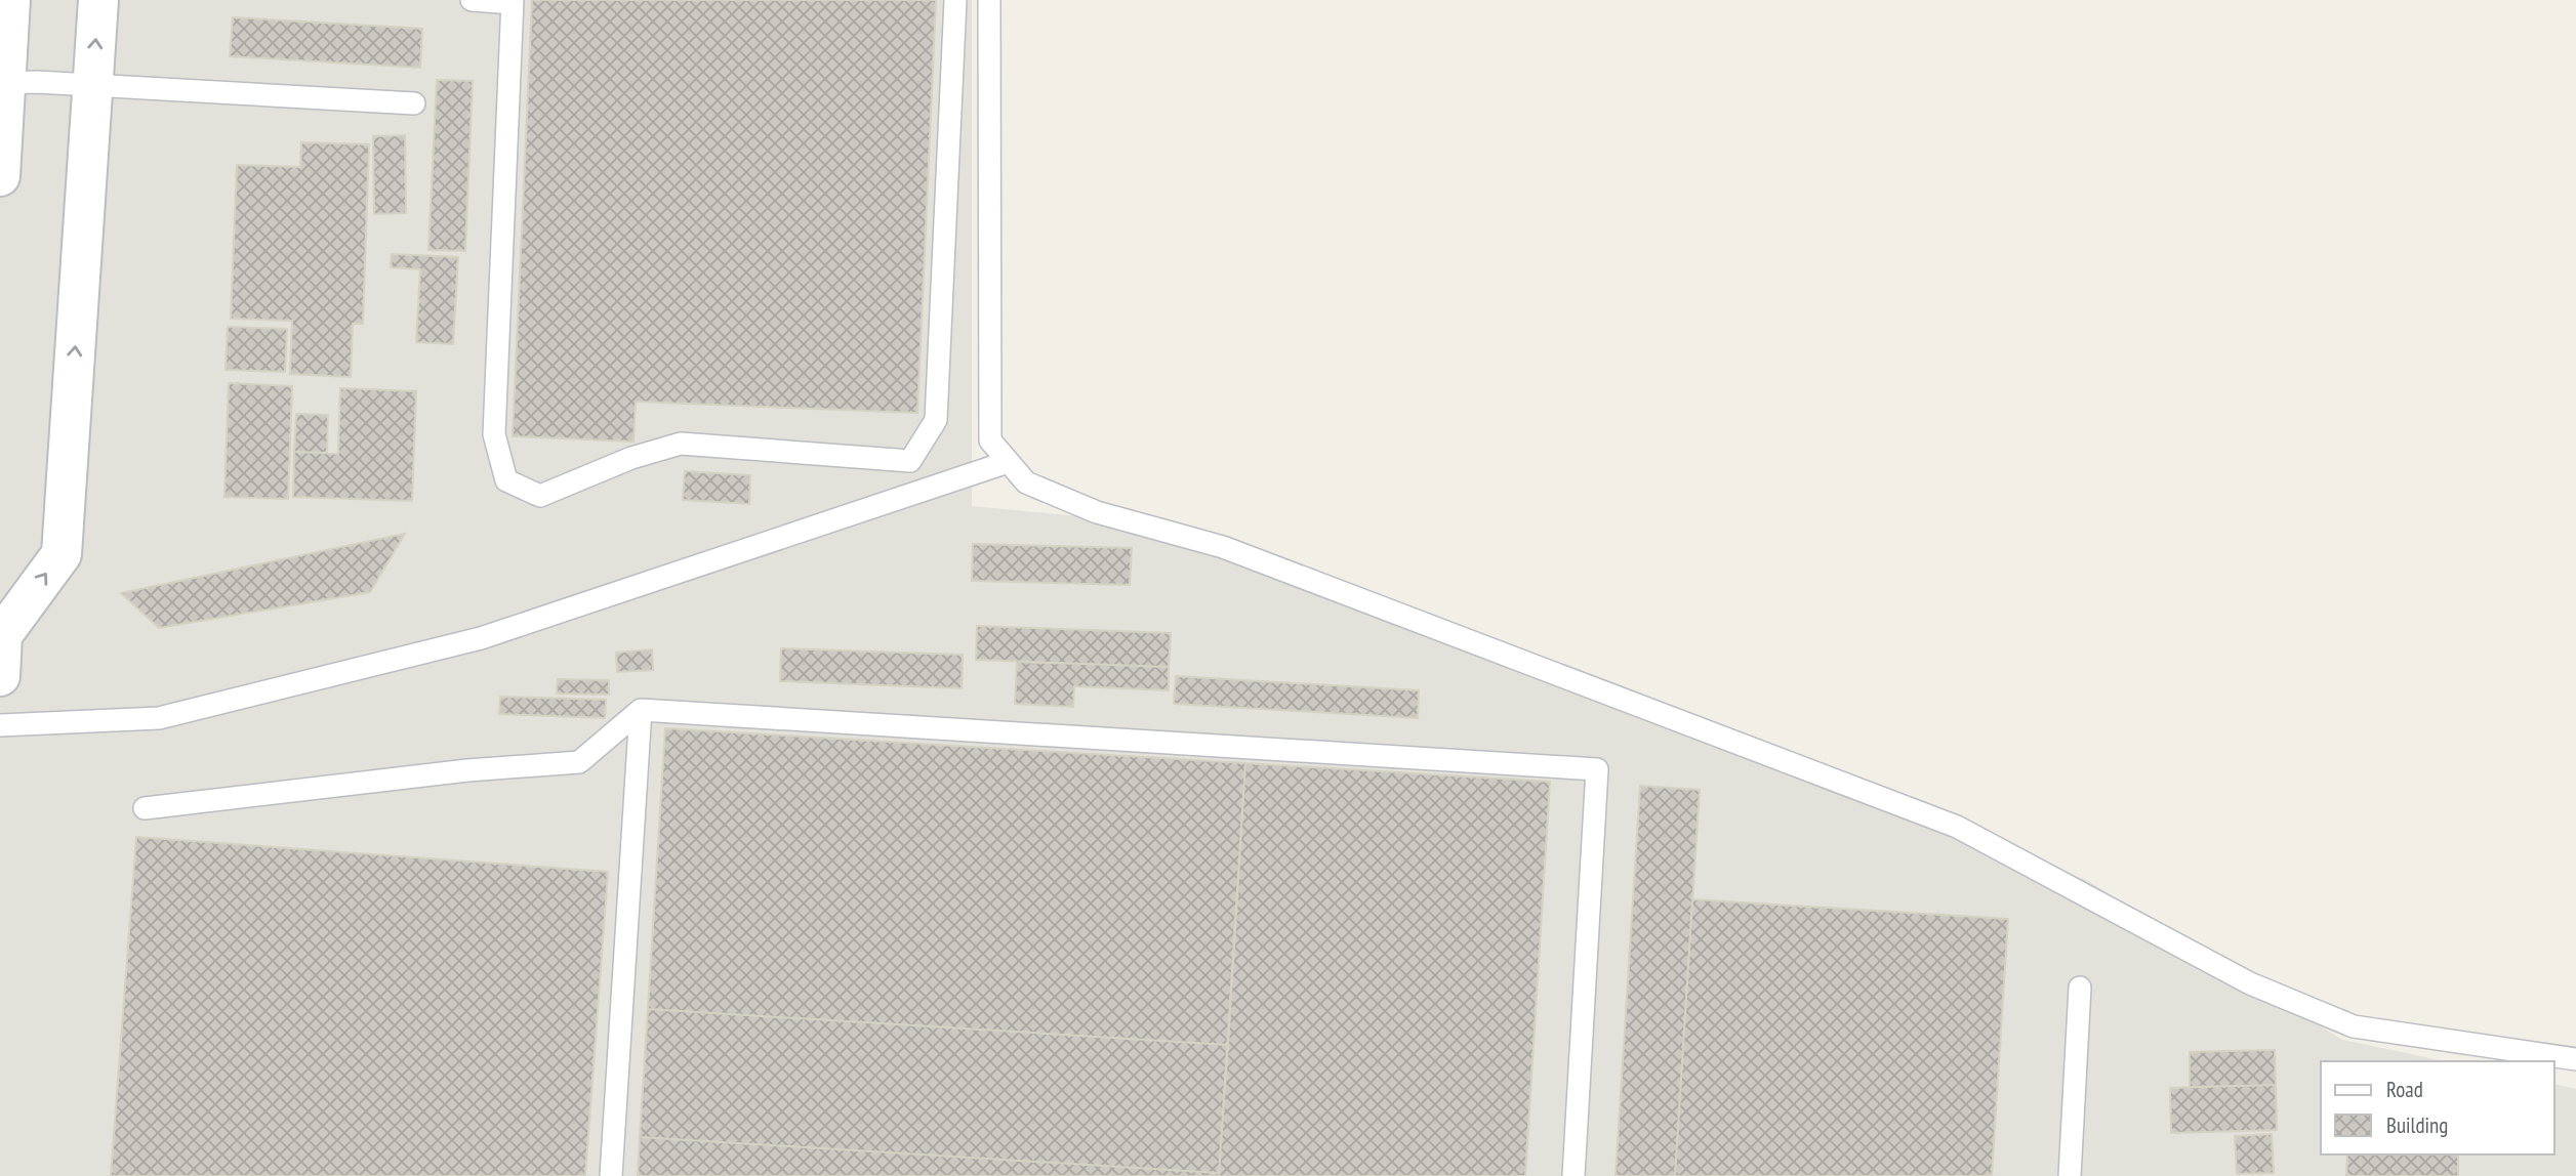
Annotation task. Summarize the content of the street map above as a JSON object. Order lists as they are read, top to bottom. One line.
{"legend":["Road","Building"]}
